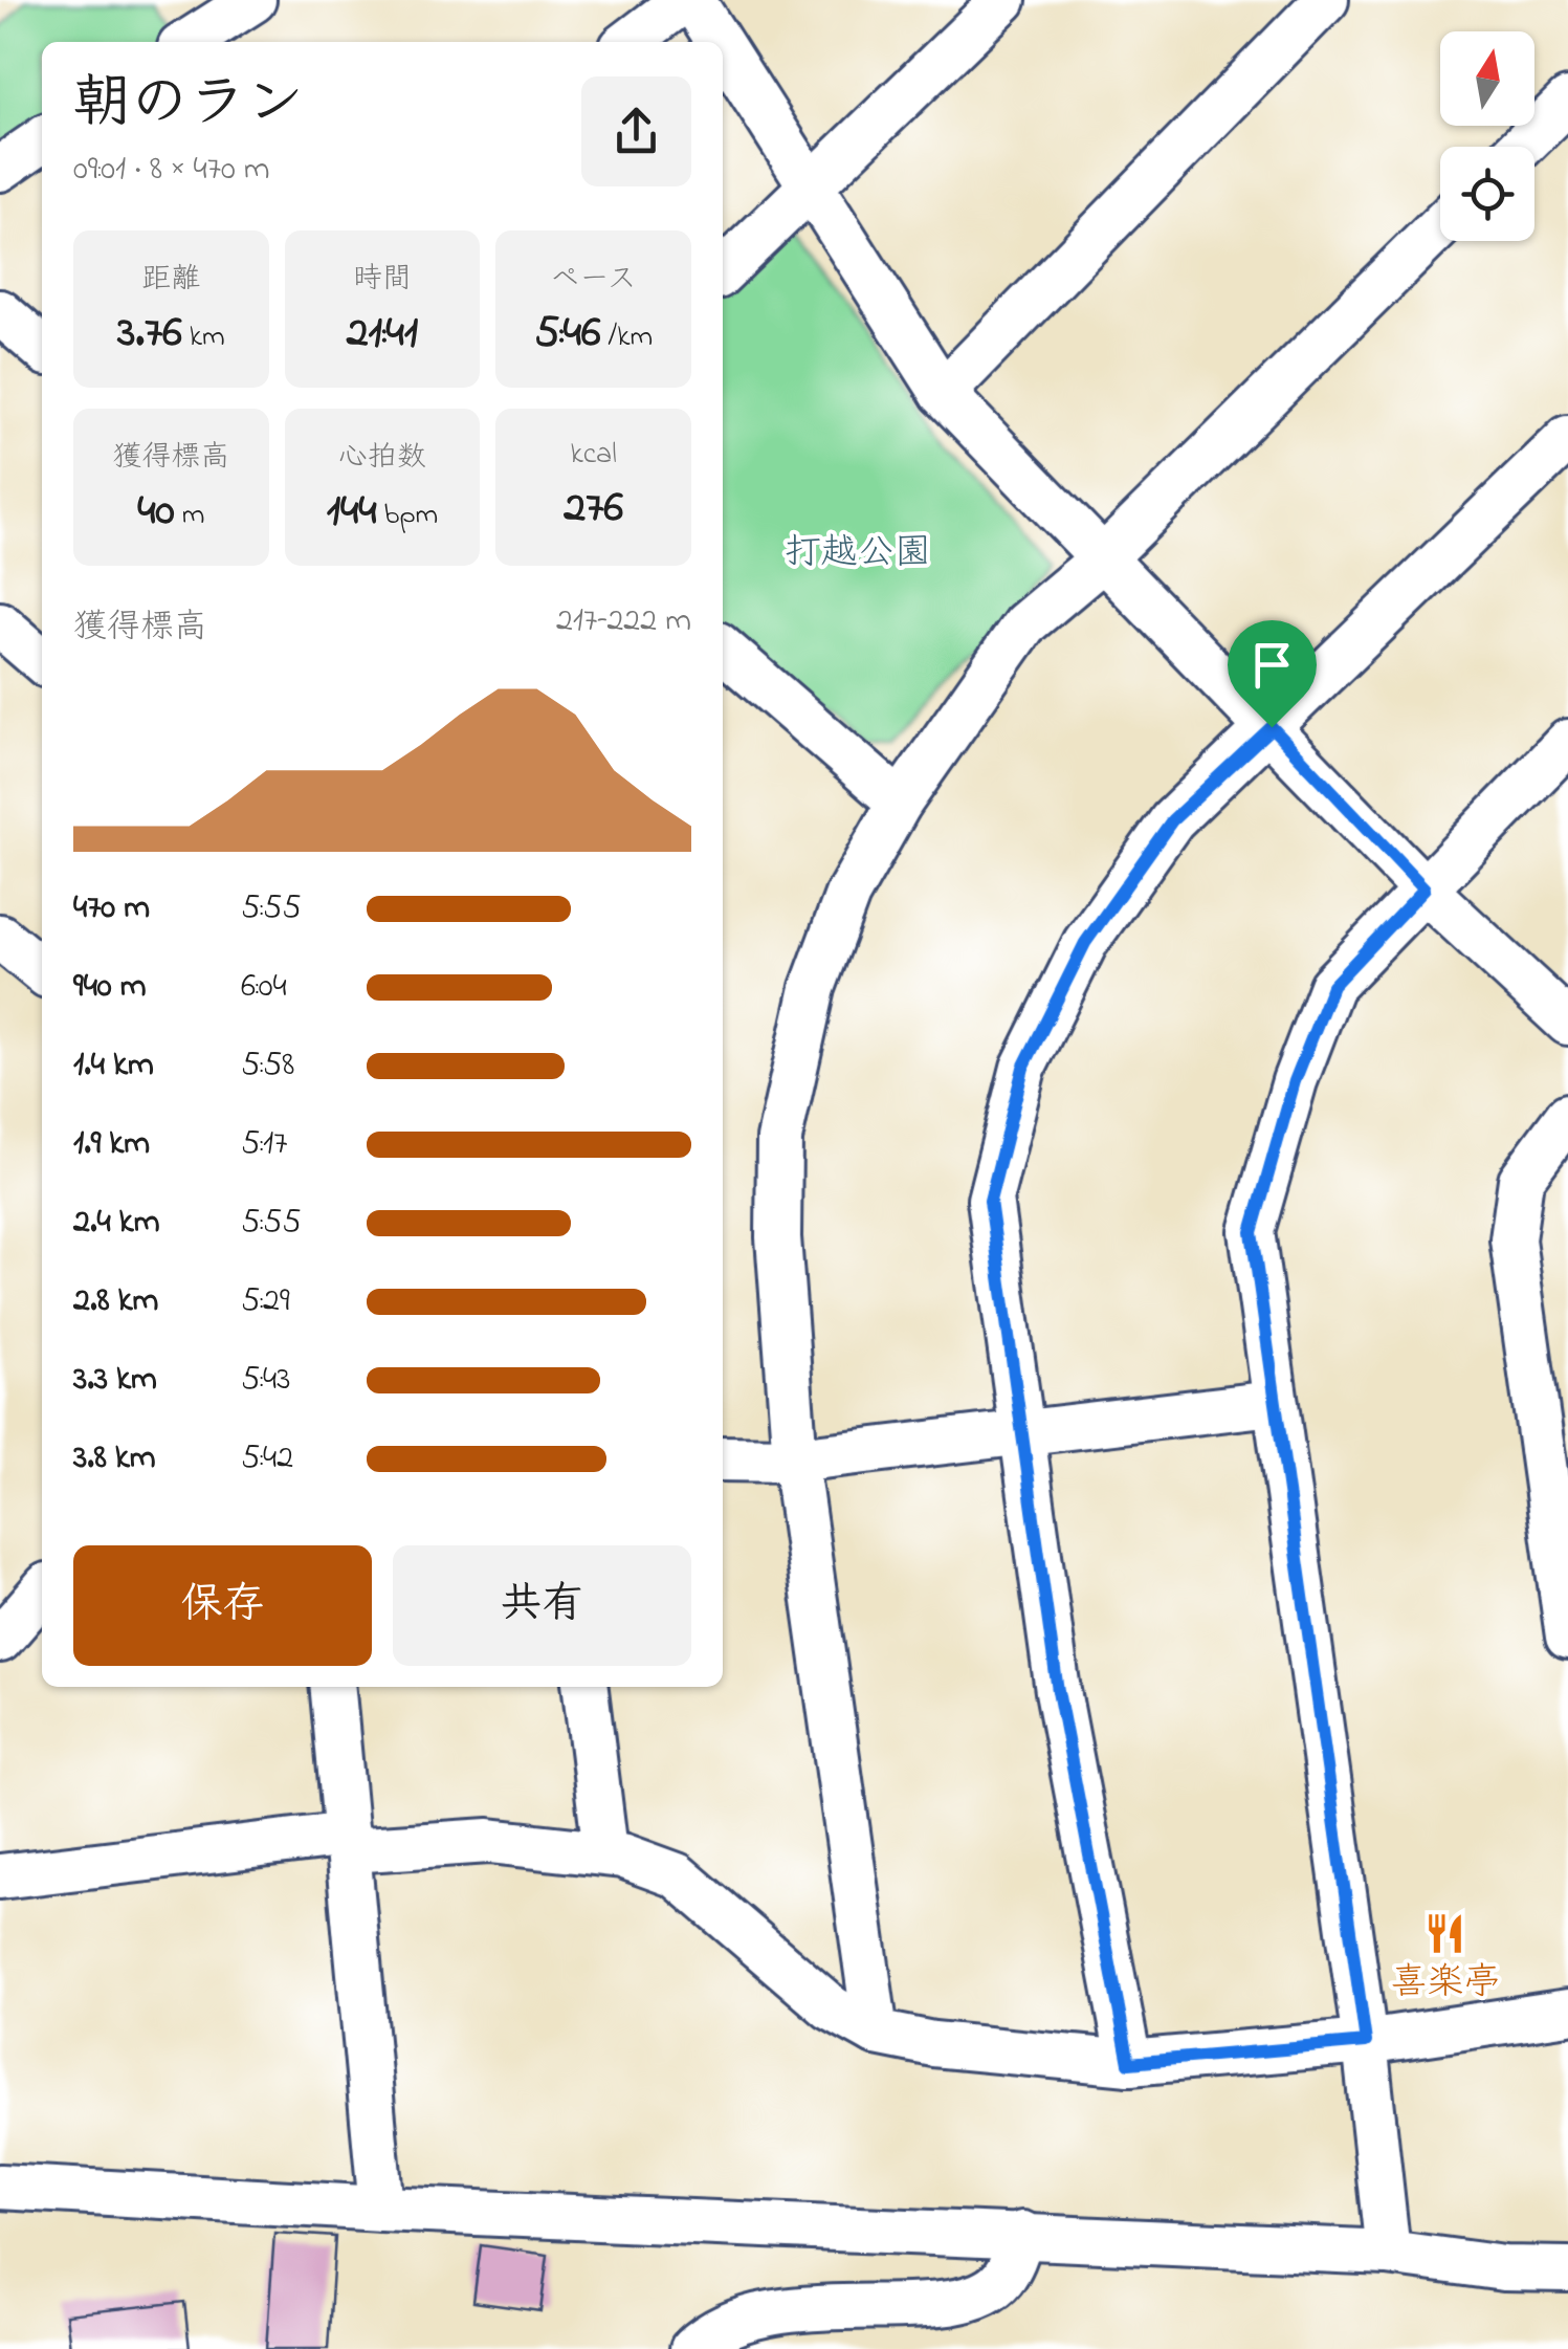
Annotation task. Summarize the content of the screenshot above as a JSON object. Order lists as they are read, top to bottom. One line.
{"parks":["打越公園"],"places":{"restaurant":["喜楽亭"]},"north":"top","page":{"heading":["朝のラン","09:01 · 8 × 470 m"],"stats":[["距離","3.76 km"],["時間","21:41"],["ペース","5:46 /km"],["獲得標高","40 m"],["心拍数","144 bpm"],["kcal","276"]],"chart":["獲得標高","217–222 m"],"list":[{"name":"470 m","note":"5:55"},{"name":"940 m","note":"6:04"},{"name":"1.4 km","note":"5:58"},{"name":"1.9 km","note":"5:17"},{"name":"2.4 km","note":"5:55"},{"name":"2.8 km","note":"5:29"},{"name":"3.3 km","note":"5:43"},{"name":"3.8 km","note":"5:42"}],"buttons":["保存","共有"]}}
